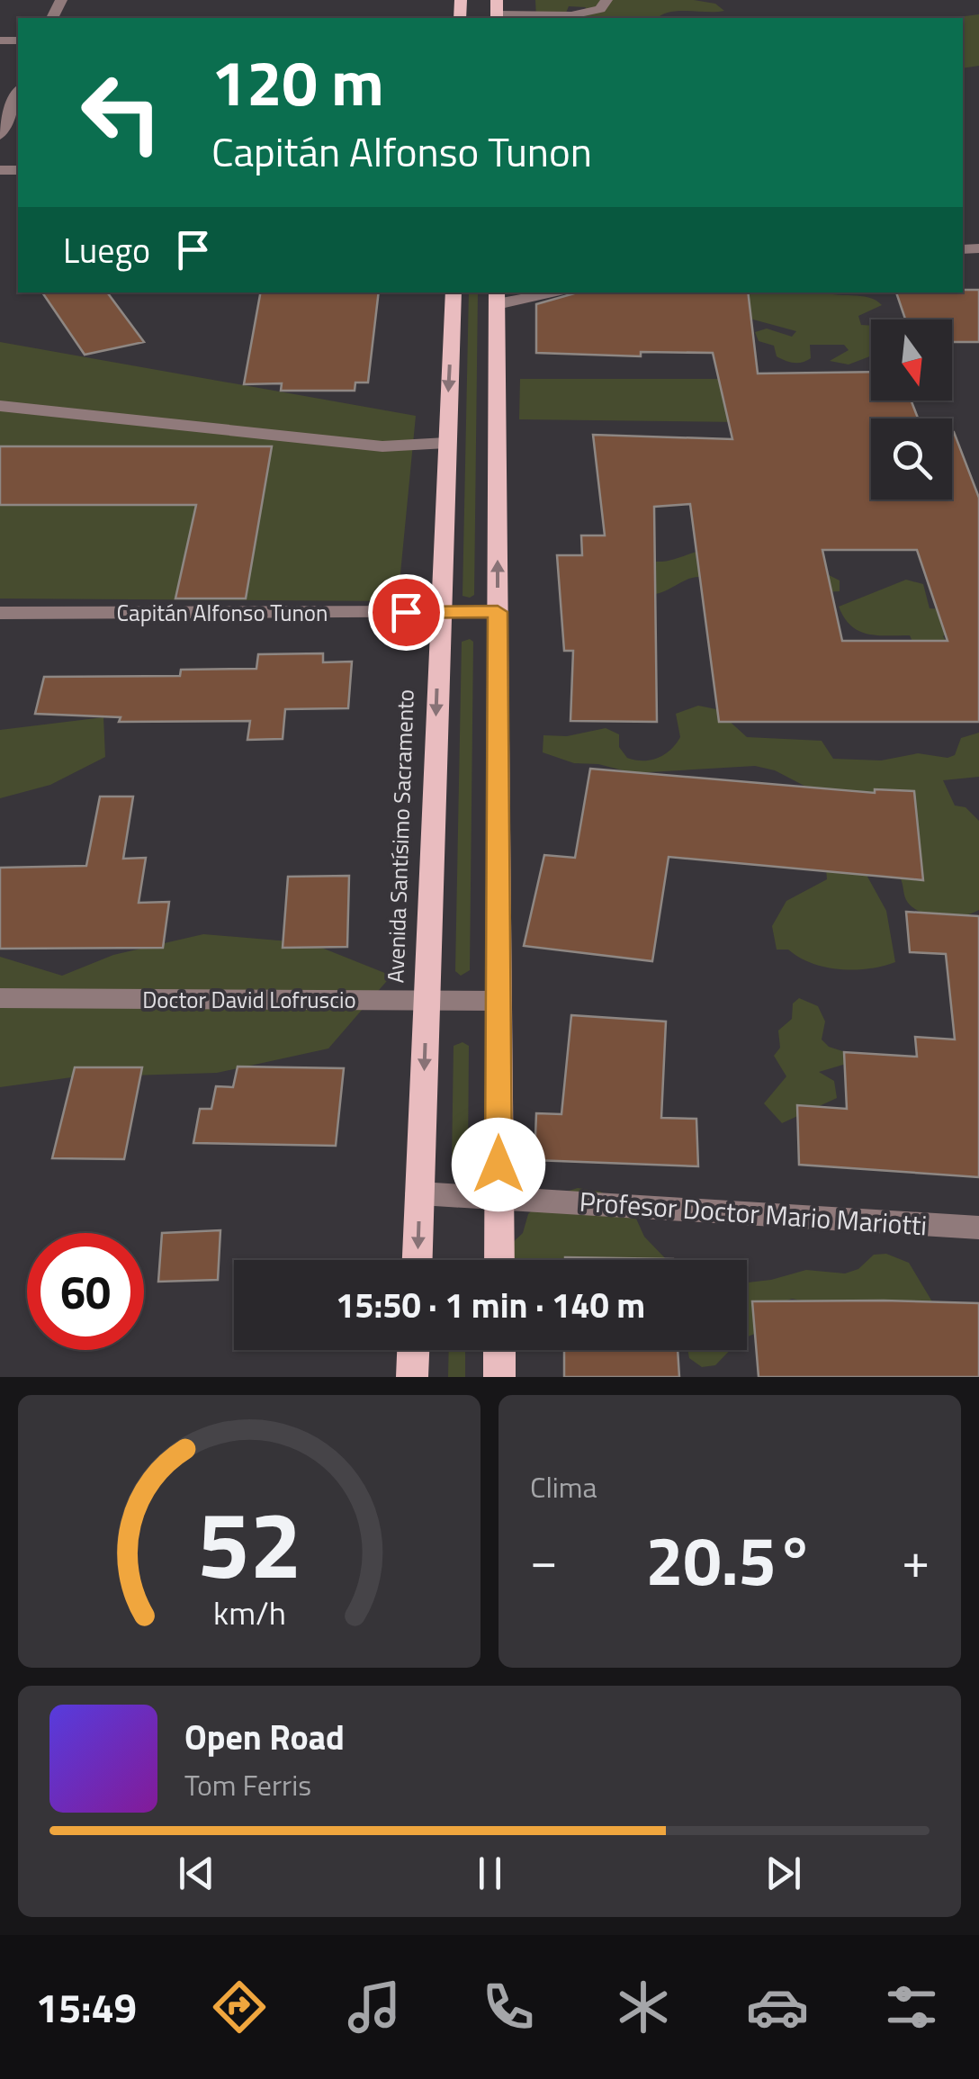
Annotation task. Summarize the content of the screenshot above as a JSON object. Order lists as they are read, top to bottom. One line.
{"streets":{"main road":["Avenida Santísimo Sacramento"],"street":["Capitán Alfonso Tunon","Doctor David Lofruscio","Profesor Doctor Mario Mariotti"]},"crossings":[["Capitán Alfonso Tunon","Avenida Santísimo Sacramento"],["Avenida Santísimo Sacramento","Doctor David Lofruscio"],["Avenida Santísimo Sacramento","Profesor Doctor Mario Mariotti"]],"north":"bottom","page":{"turn":["120 m","Capitán Alfonso Tunon"],"then":"Luego","limit":"60","trip":"15:50 · 1 min · 140 m","tile":"Clima","heat":["−","20.5°","+"],"song":["Open Road","Tom Ferris"],"tabs":"15:49","gauge":["52","km/h"]}}
